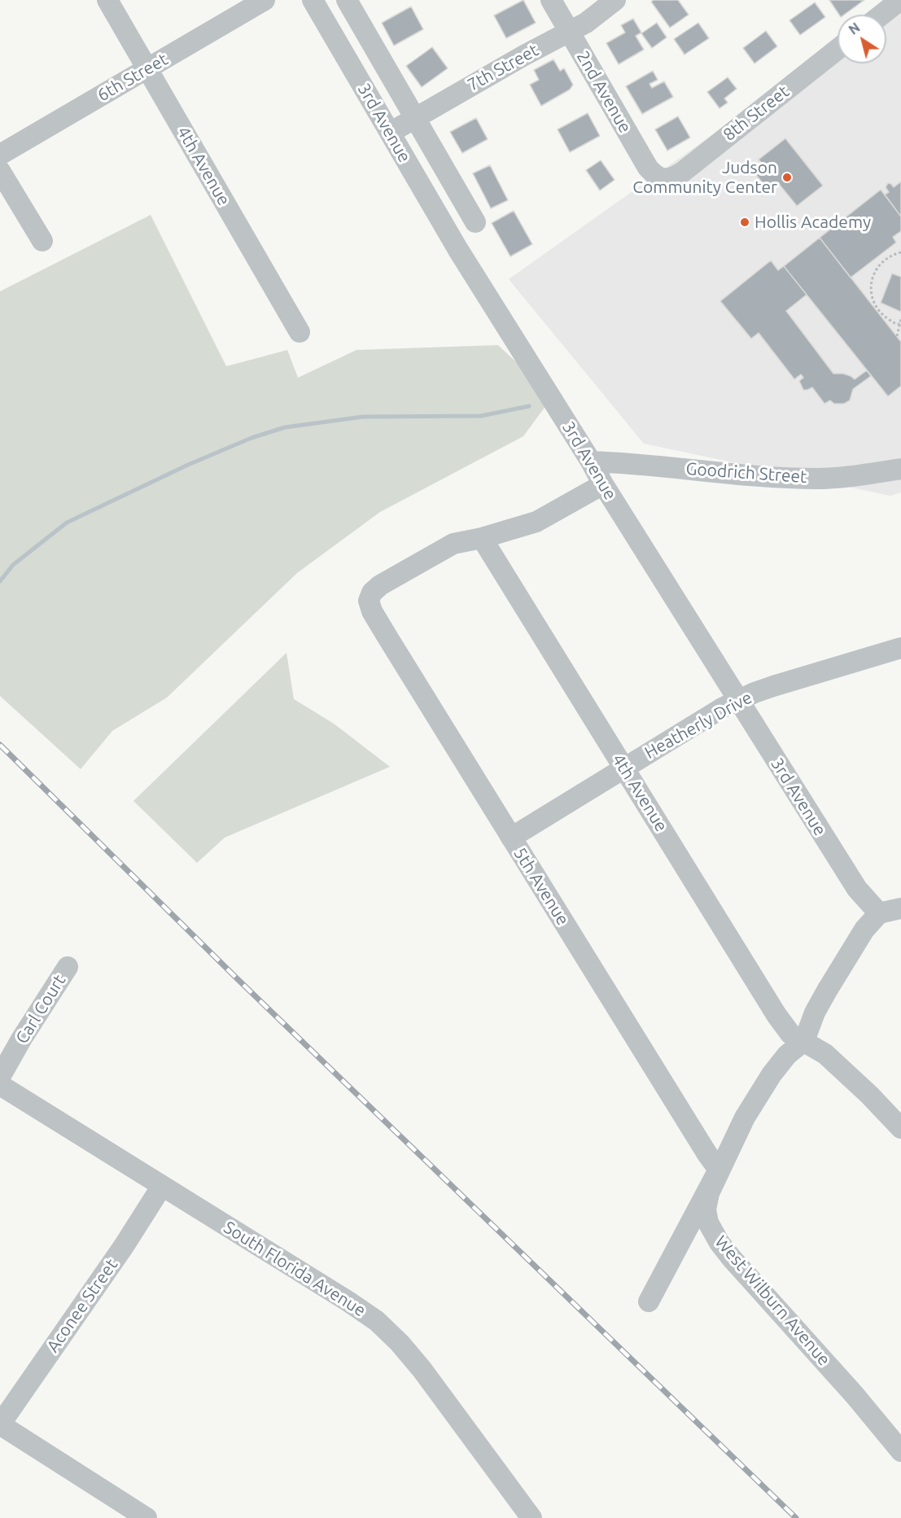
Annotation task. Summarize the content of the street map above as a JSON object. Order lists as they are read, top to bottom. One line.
{"streets":{"street":["7th Street","6th Street","2nd Avenue","8th Street","3rd Avenue","4th Avenue","Goodrich Street","Heatherly Drive","5th Avenue","Carl Court","South Florida Avenue","West Wilburn Avenue","Aconee Street"]},"crossings":[["7th Street","2nd Avenue"],["7th Street","3rd Avenue"],["6th Street","4th Avenue"],["2nd Avenue","8th Street"],["3rd Avenue","Goodrich Street"],["3rd Avenue","Heatherly Drive"],["3rd Avenue","West Wilburn Avenue"],["4th Avenue","Heatherly Drive"],["4th Avenue","5th Avenue"],["4th Avenue","West Wilburn Avenue"],["Heatherly Drive","5th Avenue"],["5th Avenue","West Wilburn Avenue"],["South Florida Avenue","Aconee Street"]],"places":["Judson Community Center","Hollis Academy"],"north":"top left"}
